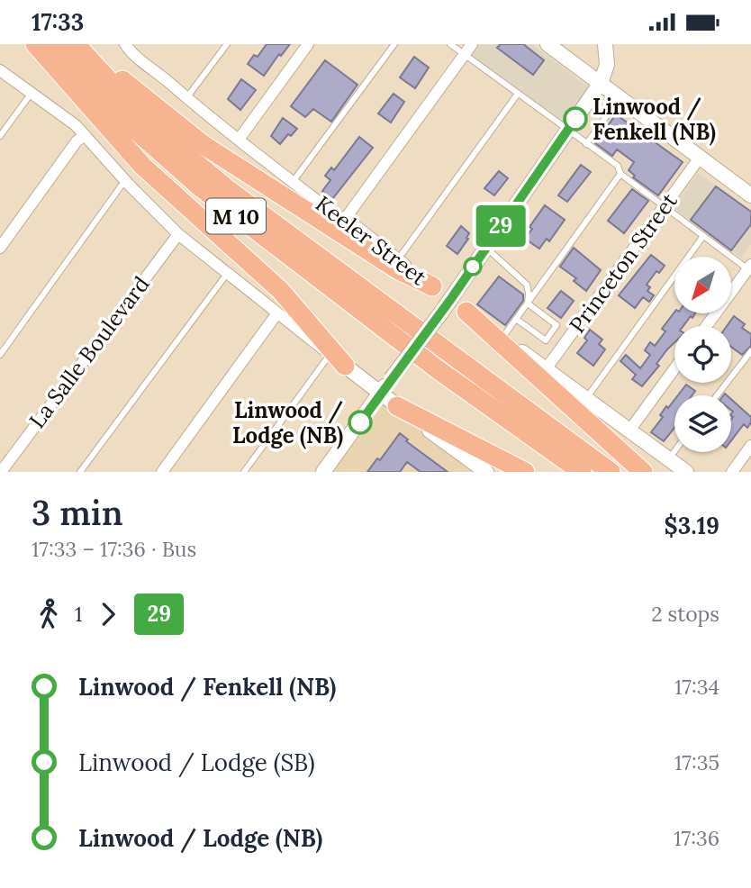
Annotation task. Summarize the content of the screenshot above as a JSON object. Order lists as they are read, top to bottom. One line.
{"streets":{"highway":["M 10"],"street":["Keeler Street","Princeton Street","La Salle Boulevard"]},"crossings":[["Keeler Street","Princeton Street"]],"places":["Linwood / Fenkell (NB)","Linwood / Lodge (NB)"],"lines":["bus line 29"],"north":"bottom left","page":{"status":"17:33","on_map":"29","heading":["3 min","17:33 – 17:36 · Bus","$3.19"],"legs":["1","29","2 stops"],"list":[{"name":"Linwood / Fenkell (NB)","value":"17:34"},{"name":"Linwood / Lodge (SB)","value":"17:35"},{"name":"Linwood / Lodge (NB)","value":"17:36"}]}}
